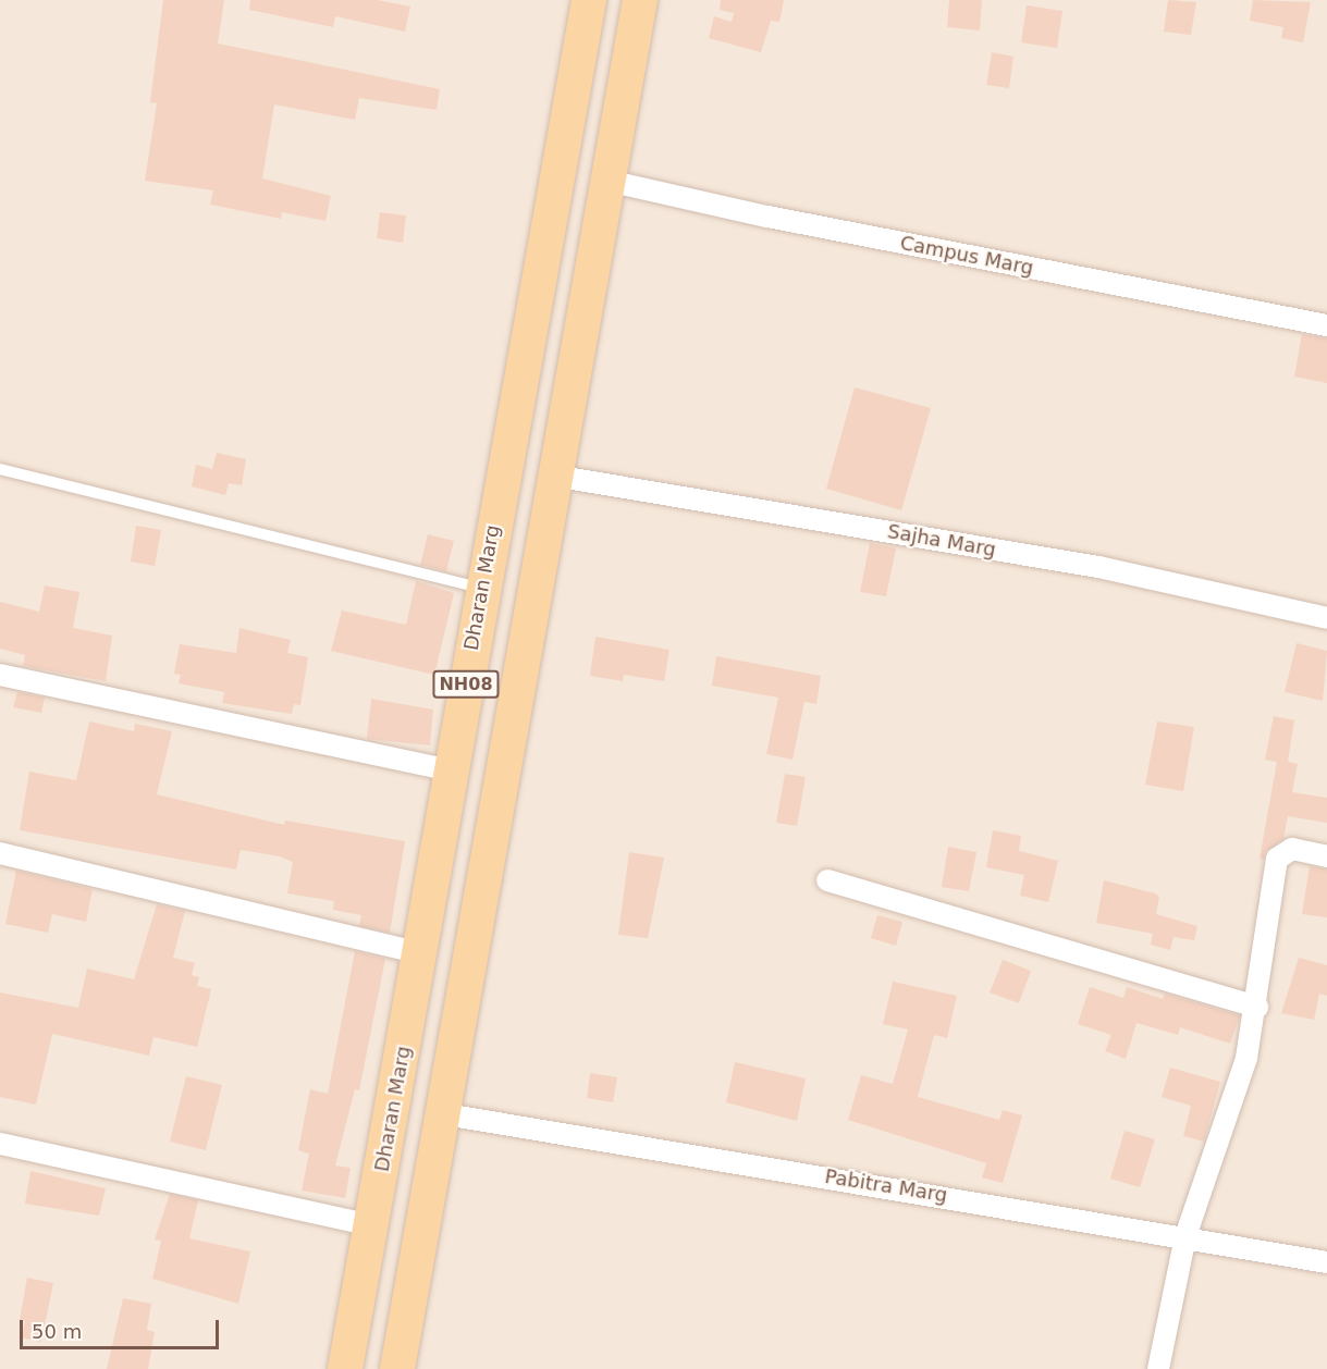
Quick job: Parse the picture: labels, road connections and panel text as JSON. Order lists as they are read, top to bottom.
{
  "streets": {
    "main road": ["Dharan Marg", "NH08"],
    "street": ["Campus Marg", "Sajha Marg", "Pabitra Marg"]
  },
  "crossings": [
    ["Campus Marg", "NH08"],
    ["Sajha Marg", "NH08"],
    ["NH08", "Pabitra Marg"]
  ],
  "scale_bar": "50 m"
}
